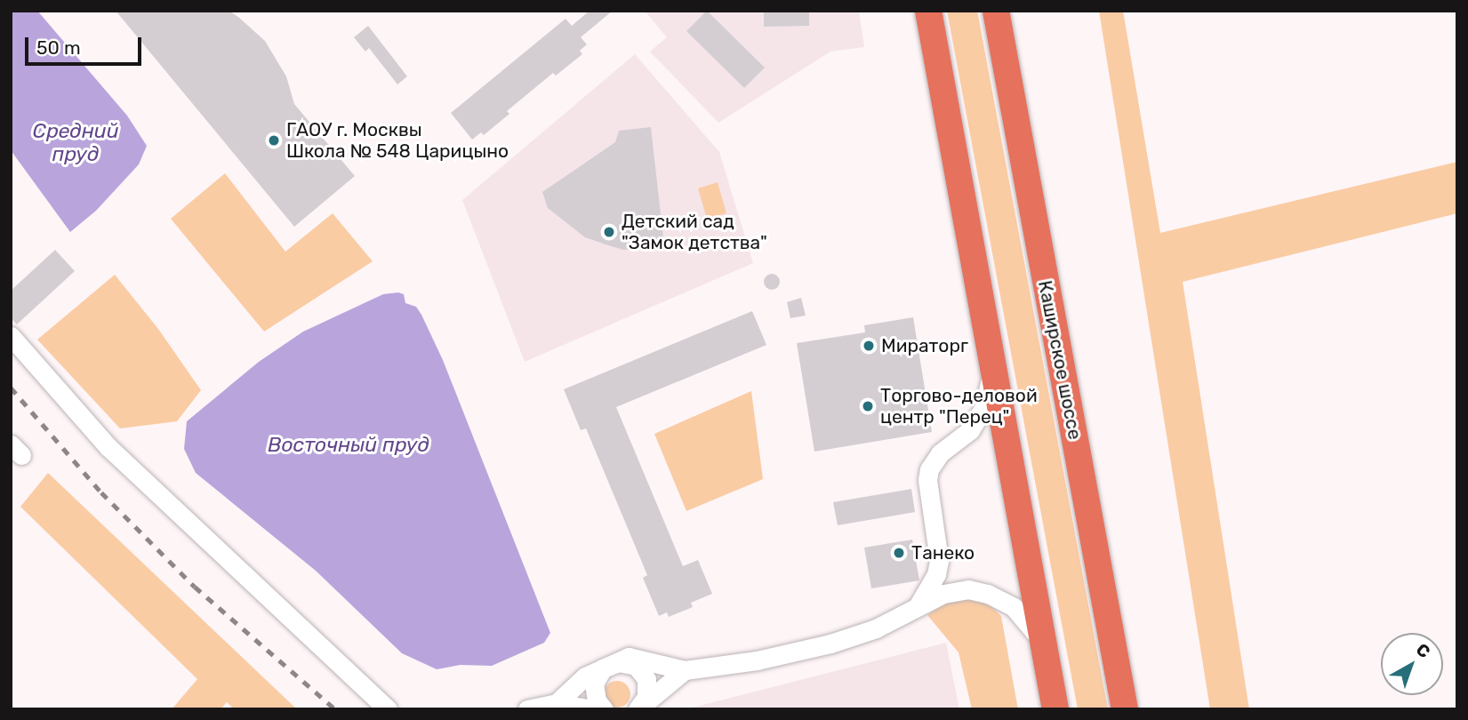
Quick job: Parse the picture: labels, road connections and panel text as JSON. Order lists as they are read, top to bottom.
{
  "streets": {
    "highway": ["Каширское шоссе"]
  },
  "water": ["Средний пруд", "Восточный пруд"],
  "places": [
    "ГАОУ г. Москвы Школа № 548 Царицыно",
    "Детский сад \"Замок детства\"",
    "Мираторг",
    "Торгово-деловой центр \"Перец\"",
    "Танеко"
  ],
  "scale_bar": "50 m",
  "north": "top right"
}
